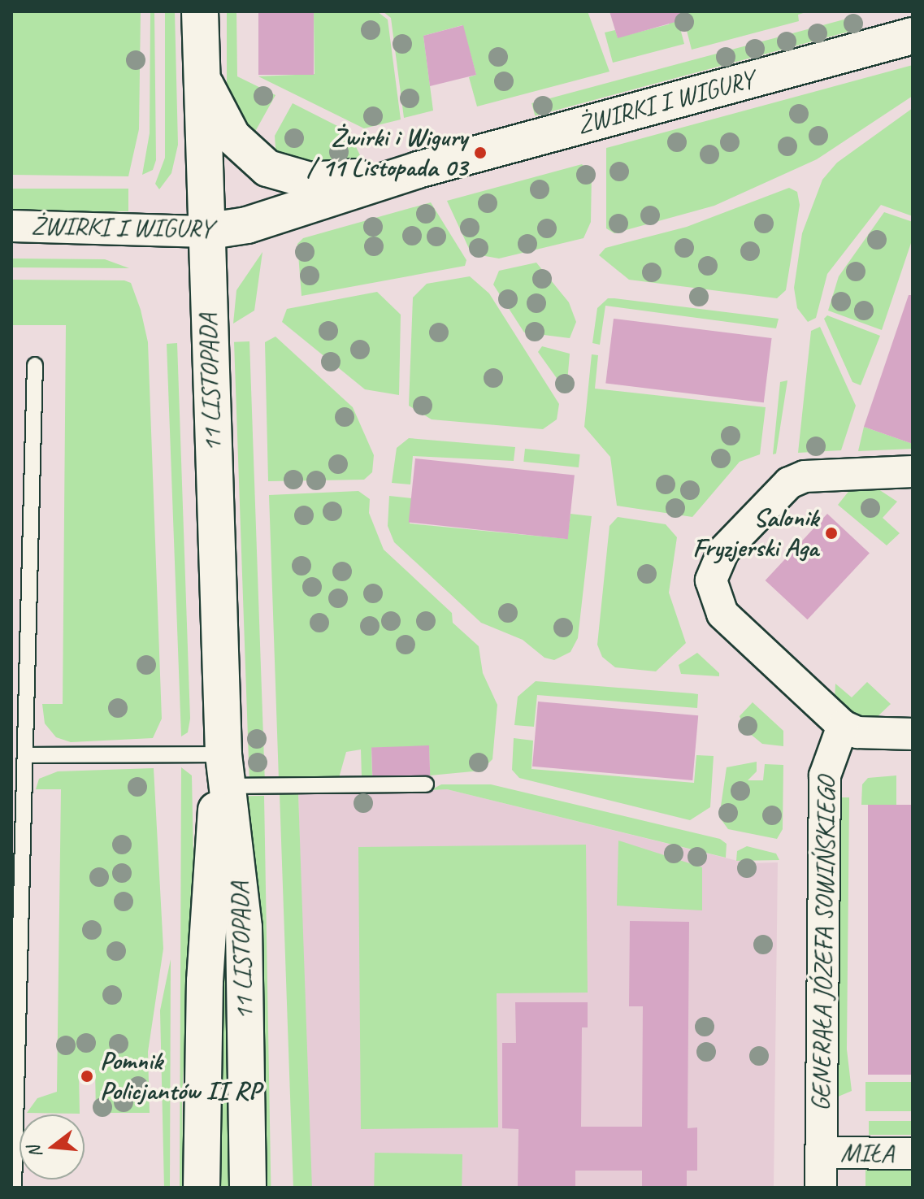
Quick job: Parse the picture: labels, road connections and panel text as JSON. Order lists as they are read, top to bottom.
{
  "streets": {
    "main road": ["ŻWIRKI I WIGURY", "11 LISTOPADA"],
    "street": ["GENERAŁA JÓZEFA SOWIŃSKIEGO", "MIŁA"]
  },
  "crossings": [
    ["ŻWIRKI I WIGURY", "11 LISTOPADA"],
    ["GENERAŁA JÓZEFA SOWIŃSKIEGO", "MIŁA"]
  ],
  "places": ["Żwirki i Wigury / 11 Listopada 03", "Salonik Fryzjerski Aga", "Pomnik Policjantów II RP"],
  "north": "left"
}
